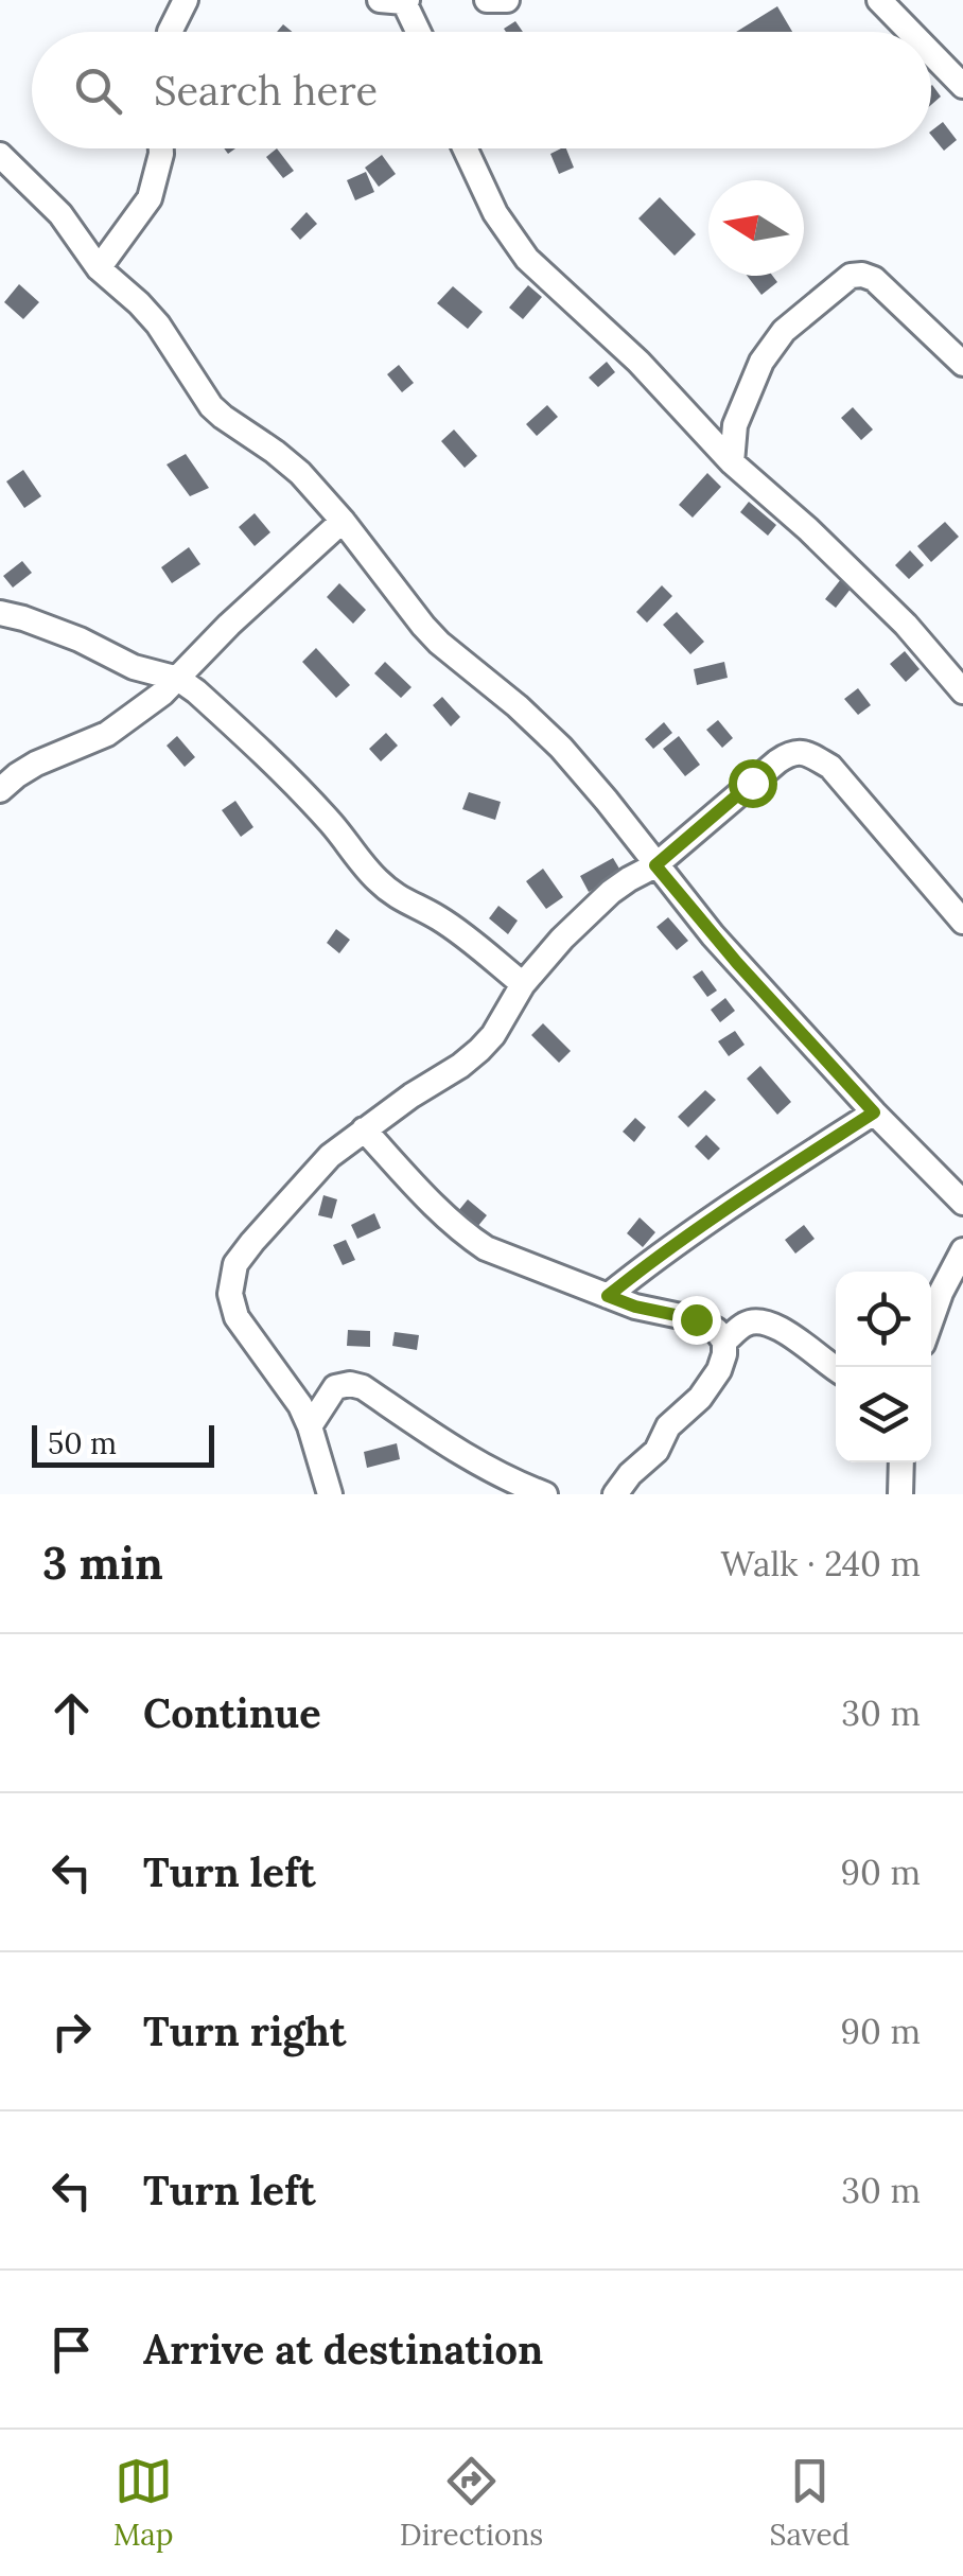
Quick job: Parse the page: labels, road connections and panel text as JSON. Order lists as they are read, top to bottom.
{
  "scale_bar": "50 m",
  "north": "left",
  "page": {
    "search": "Search here",
    "scale": "50 m",
    "heading": ["3 min", "Walk · 240 m"],
    "list": [
      ["Continue", "30 m"],
      ["Turn left", "90 m"],
      ["Turn right", "90 m"],
      ["Turn left", "30 m"],
      "Arrive at destination"
    ],
    "nav": ["Map", "Directions", "Saved"]
  }
}
